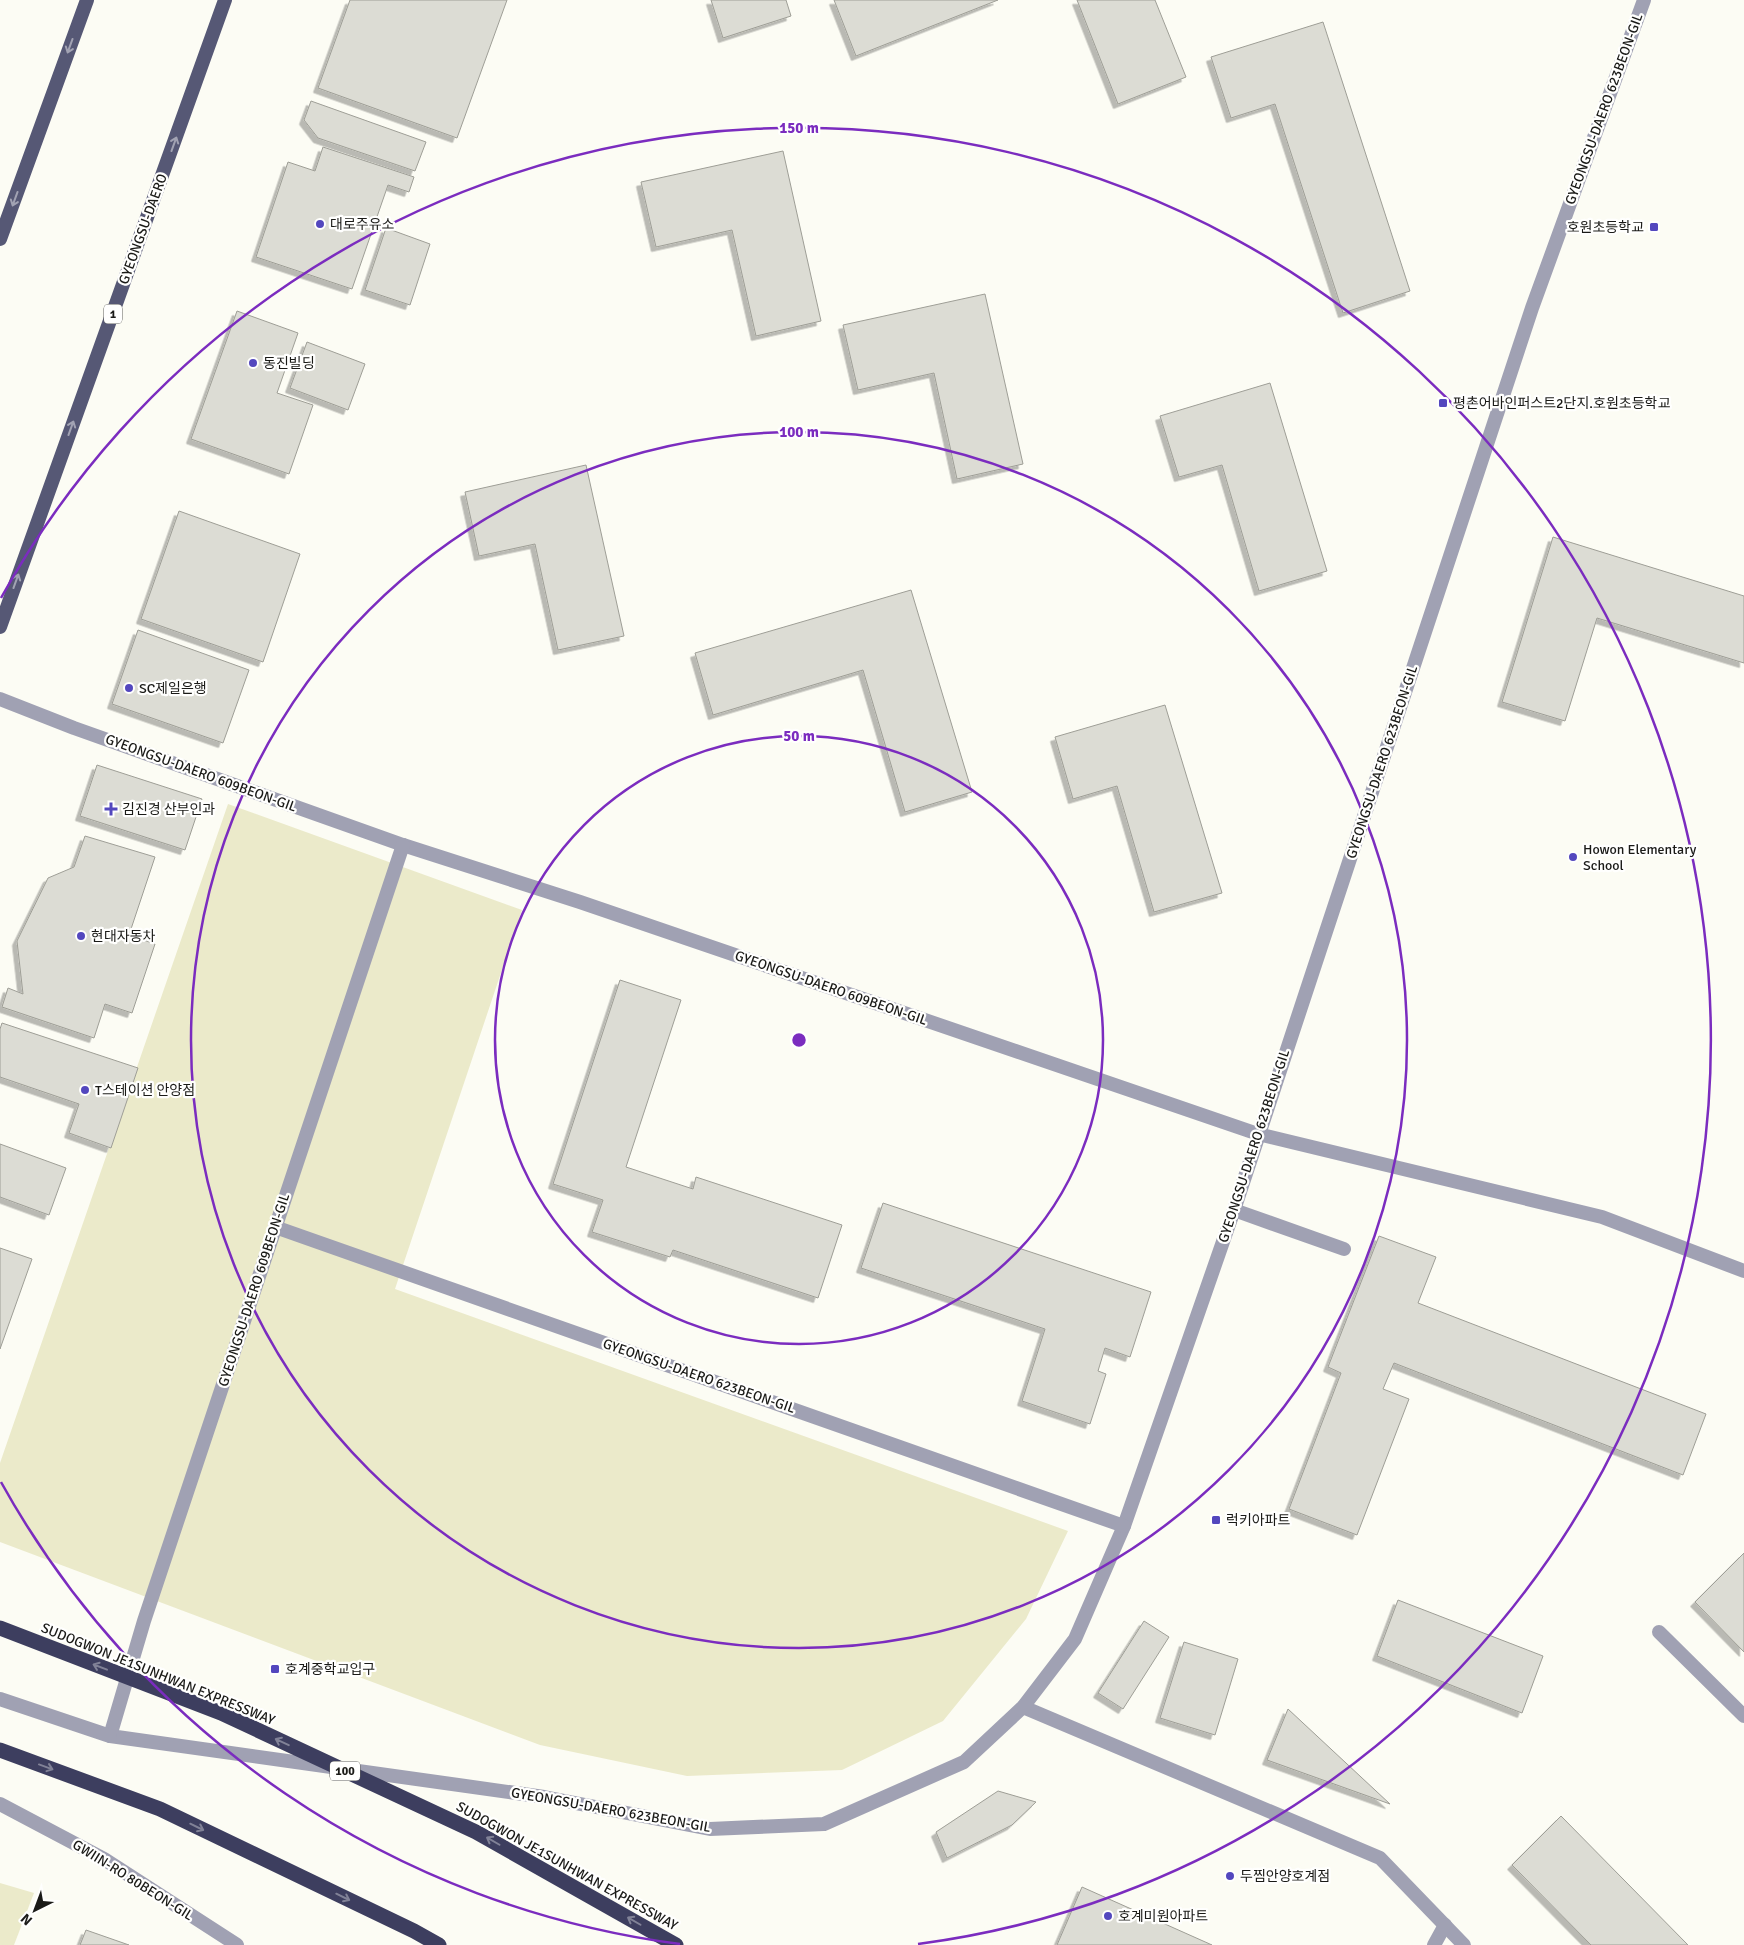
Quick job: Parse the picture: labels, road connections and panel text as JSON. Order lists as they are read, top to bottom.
{
  "streets": {
    "highway": ["SUDOGWON JE1SUNHWAN EXPRESSWAY", "100"],
    "main road": ["GYEONGSU-DAERO", "1"],
    "street": ["GYEONGSU-DAERO 623BEON-GIL", "GYEONGSU-DAERO 609BEON-GIL", "GWIIN-RO 80BEON-GIL"]
  },
  "crossings": [
    ["GYEONGSU-DAERO 623BEON-GIL", "GYEONGSU-DAERO 609BEON-GIL"]
  ],
  "one_way": ["GYEONGSU-DAERO"],
  "places": {
    "other": [
      "대로주유소",
      "동진빌딩",
      "SC제일은행",
      "Howon Elementary School",
      "현대자동차",
      "T스테이션 안양점",
      "두찜안양호계점",
      "호계미원아파트"
    ],
    "transit": [
      "호원초등학교",
      "평촌어바인퍼스트2단지.호원초등학교",
      "럭키아파트",
      "호계중학교입구"
    ],
    "health": ["김진경 산부인과"]
  },
  "north": "bottom left",
  "rings": ["150 m", "100 m", "50 m"]
}
